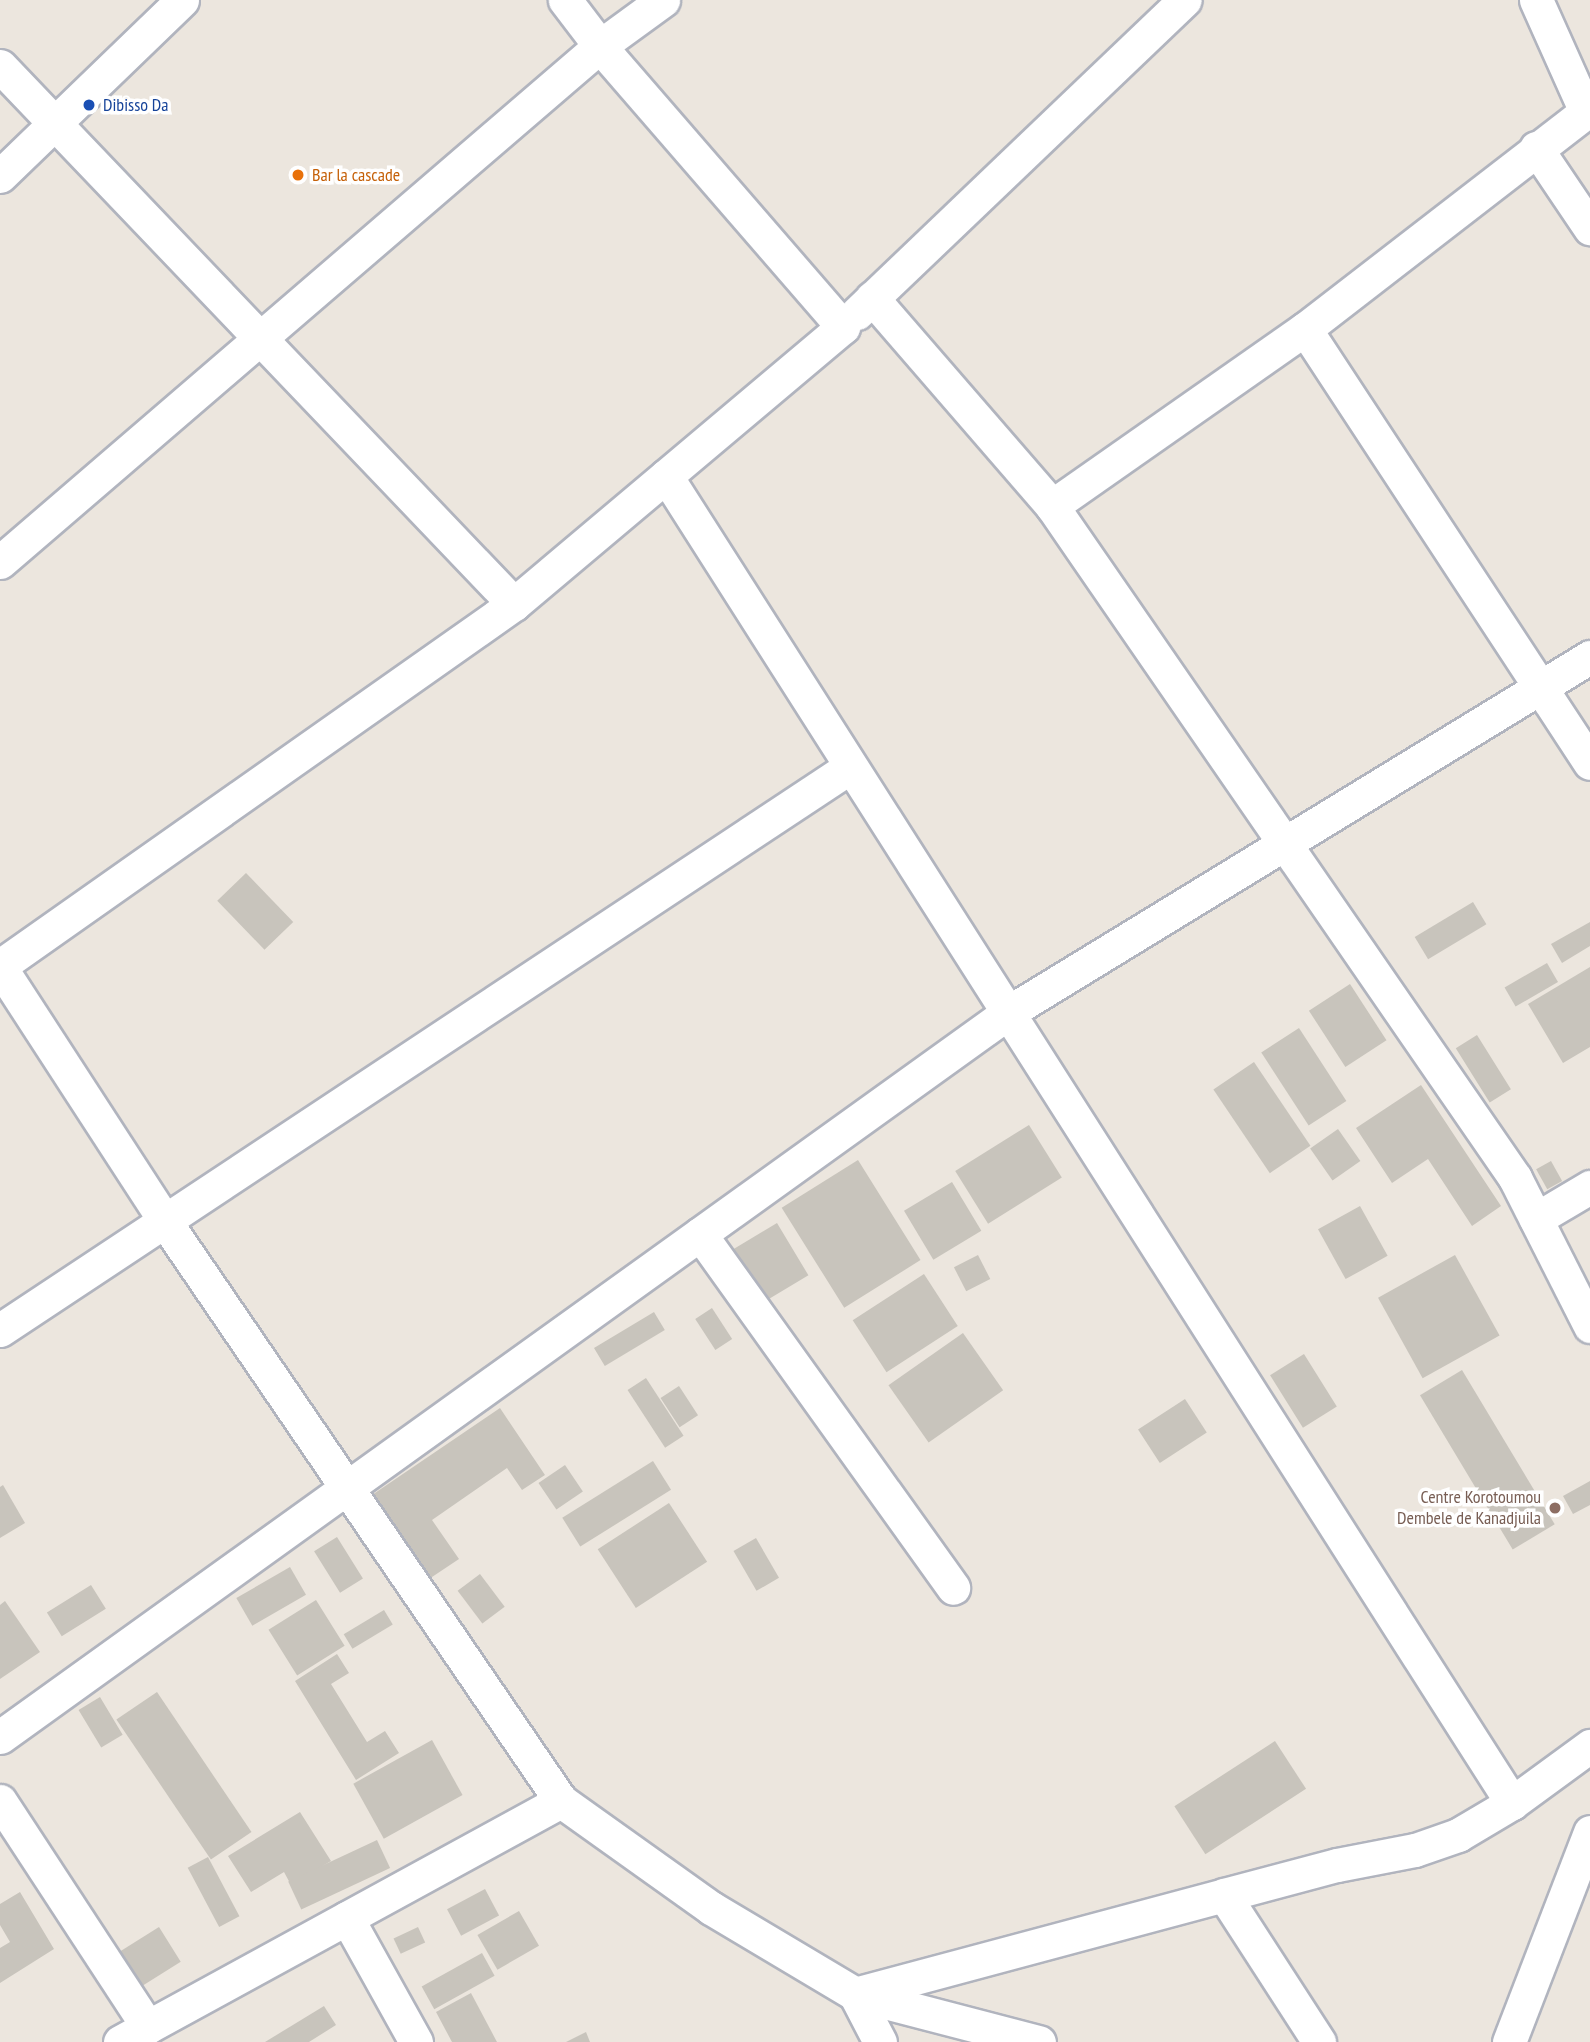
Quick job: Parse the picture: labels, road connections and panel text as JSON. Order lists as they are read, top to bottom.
{
  "places": ["Dibisso Da", "Bar la cascade", "Centre Korotoumou Dembele de Kanadjuila"]
}
